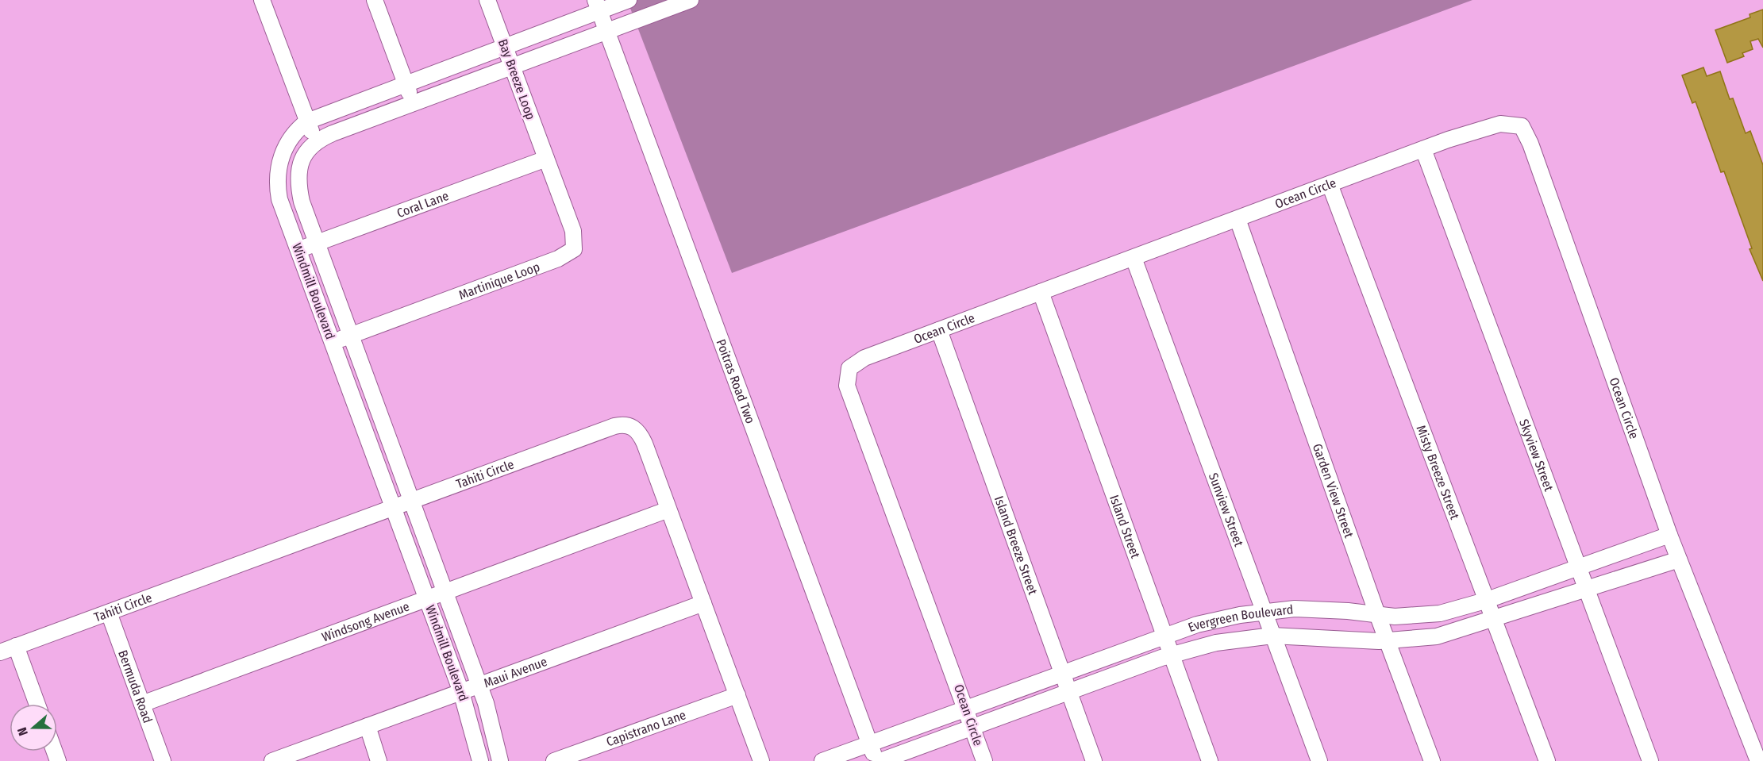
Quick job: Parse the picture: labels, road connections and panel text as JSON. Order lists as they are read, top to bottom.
{
  "streets": {
    "street": [
      "Bay Breeze Loop",
      "Ocean Circle",
      "Coral Lane",
      "Martinique Loop",
      "Windmill Boulevard",
      "Poitras Road Two",
      "Skyview Street",
      "Misty Breeze Street",
      "Tahiti Circle",
      "Garden View Street",
      "Sunview Street",
      "Island Street",
      "Island Breeze Street",
      "Evergreen Boulevard",
      "Windsong Avenue",
      "Maui Avenue",
      "Bermuda Road",
      "Capistrano Lane"
    ]
  },
  "crossings": [
    ["Bay Breeze Loop", "Coral Lane"],
    ["Bay Breeze Loop", "Martinique Loop"],
    ["Bay Breeze Loop", "Windmill Boulevard"],
    ["Ocean Circle", "Skyview Street"],
    ["Ocean Circle", "Misty Breeze Street"],
    ["Ocean Circle", "Garden View Street"],
    ["Ocean Circle", "Sunview Street"],
    ["Ocean Circle", "Island Street"],
    ["Ocean Circle", "Island Breeze Street"],
    ["Ocean Circle", "Evergreen Boulevard"],
    ["Coral Lane", "Martinique Loop"],
    ["Coral Lane", "Windmill Boulevard"],
    ["Martinique Loop", "Windmill Boulevard"],
    ["Windmill Boulevard", "Poitras Road Two"],
    ["Windmill Boulevard", "Tahiti Circle"],
    ["Windmill Boulevard", "Windsong Avenue"],
    ["Windmill Boulevard", "Maui Avenue"],
    ["Poitras Road Two", "Evergreen Boulevard"],
    ["Skyview Street", "Evergreen Boulevard"],
    ["Misty Breeze Street", "Evergreen Boulevard"],
    ["Tahiti Circle", "Windsong Avenue"],
    ["Tahiti Circle", "Maui Avenue"],
    ["Tahiti Circle", "Bermuda Road"],
    ["Tahiti Circle", "Capistrano Lane"],
    ["Garden View Street", "Evergreen Boulevard"],
    ["Sunview Street", "Evergreen Boulevard"],
    ["Island Street", "Evergreen Boulevard"],
    ["Island Breeze Street", "Evergreen Boulevard"],
    ["Windsong Avenue", "Bermuda Road"]
  ],
  "north": "left"
}
